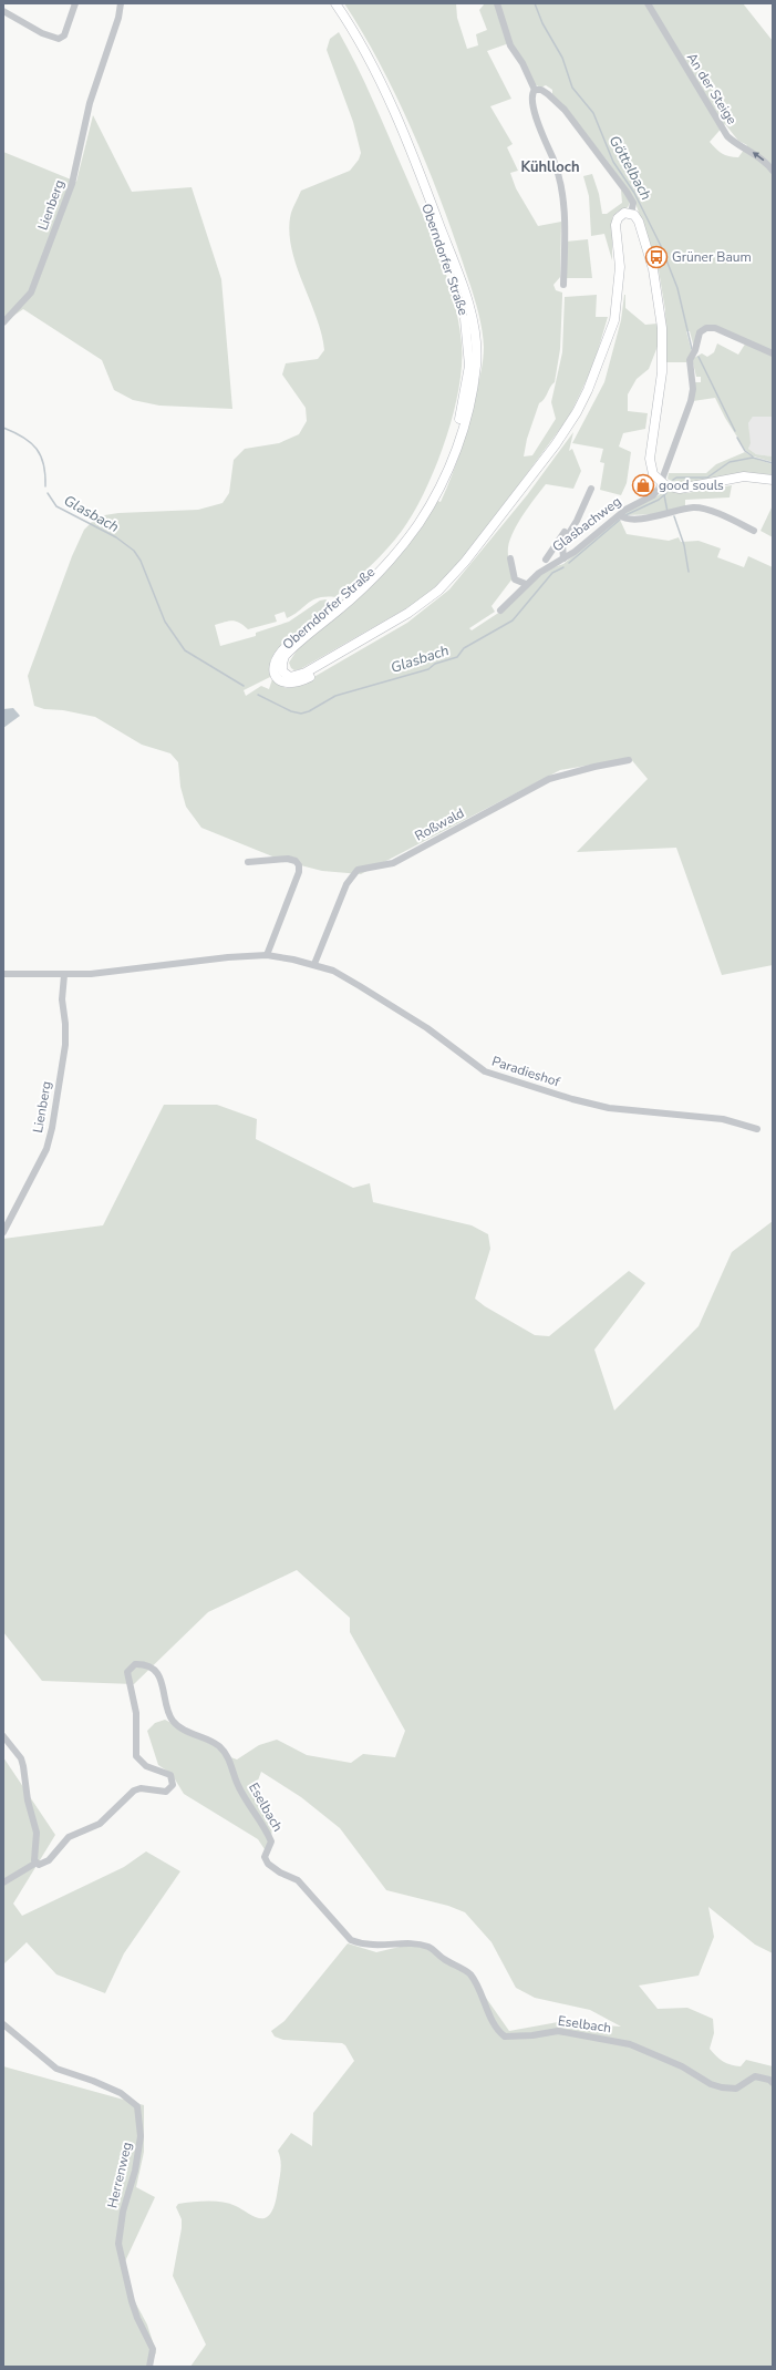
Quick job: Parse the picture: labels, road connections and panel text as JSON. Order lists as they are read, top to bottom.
{
  "streets": {
    "main road": ["Oberndorfer Straße"],
    "street": [
      "An der Steige",
      "Lienberg",
      "Glasbachweg",
      "Roßwald",
      "Paradieshof",
      "Eselbach",
      "Herrenweg"
    ]
  },
  "crossings": [
    ["Roßwald", "Paradieshof"]
  ],
  "one_way": ["An der Steige"],
  "districts": ["Kühlloch"],
  "water": ["Göttelbach", "Glasbach"],
  "places": {
    "bus stop": ["Grüner Baum"],
    "shop": ["good souls"]
  }
}
